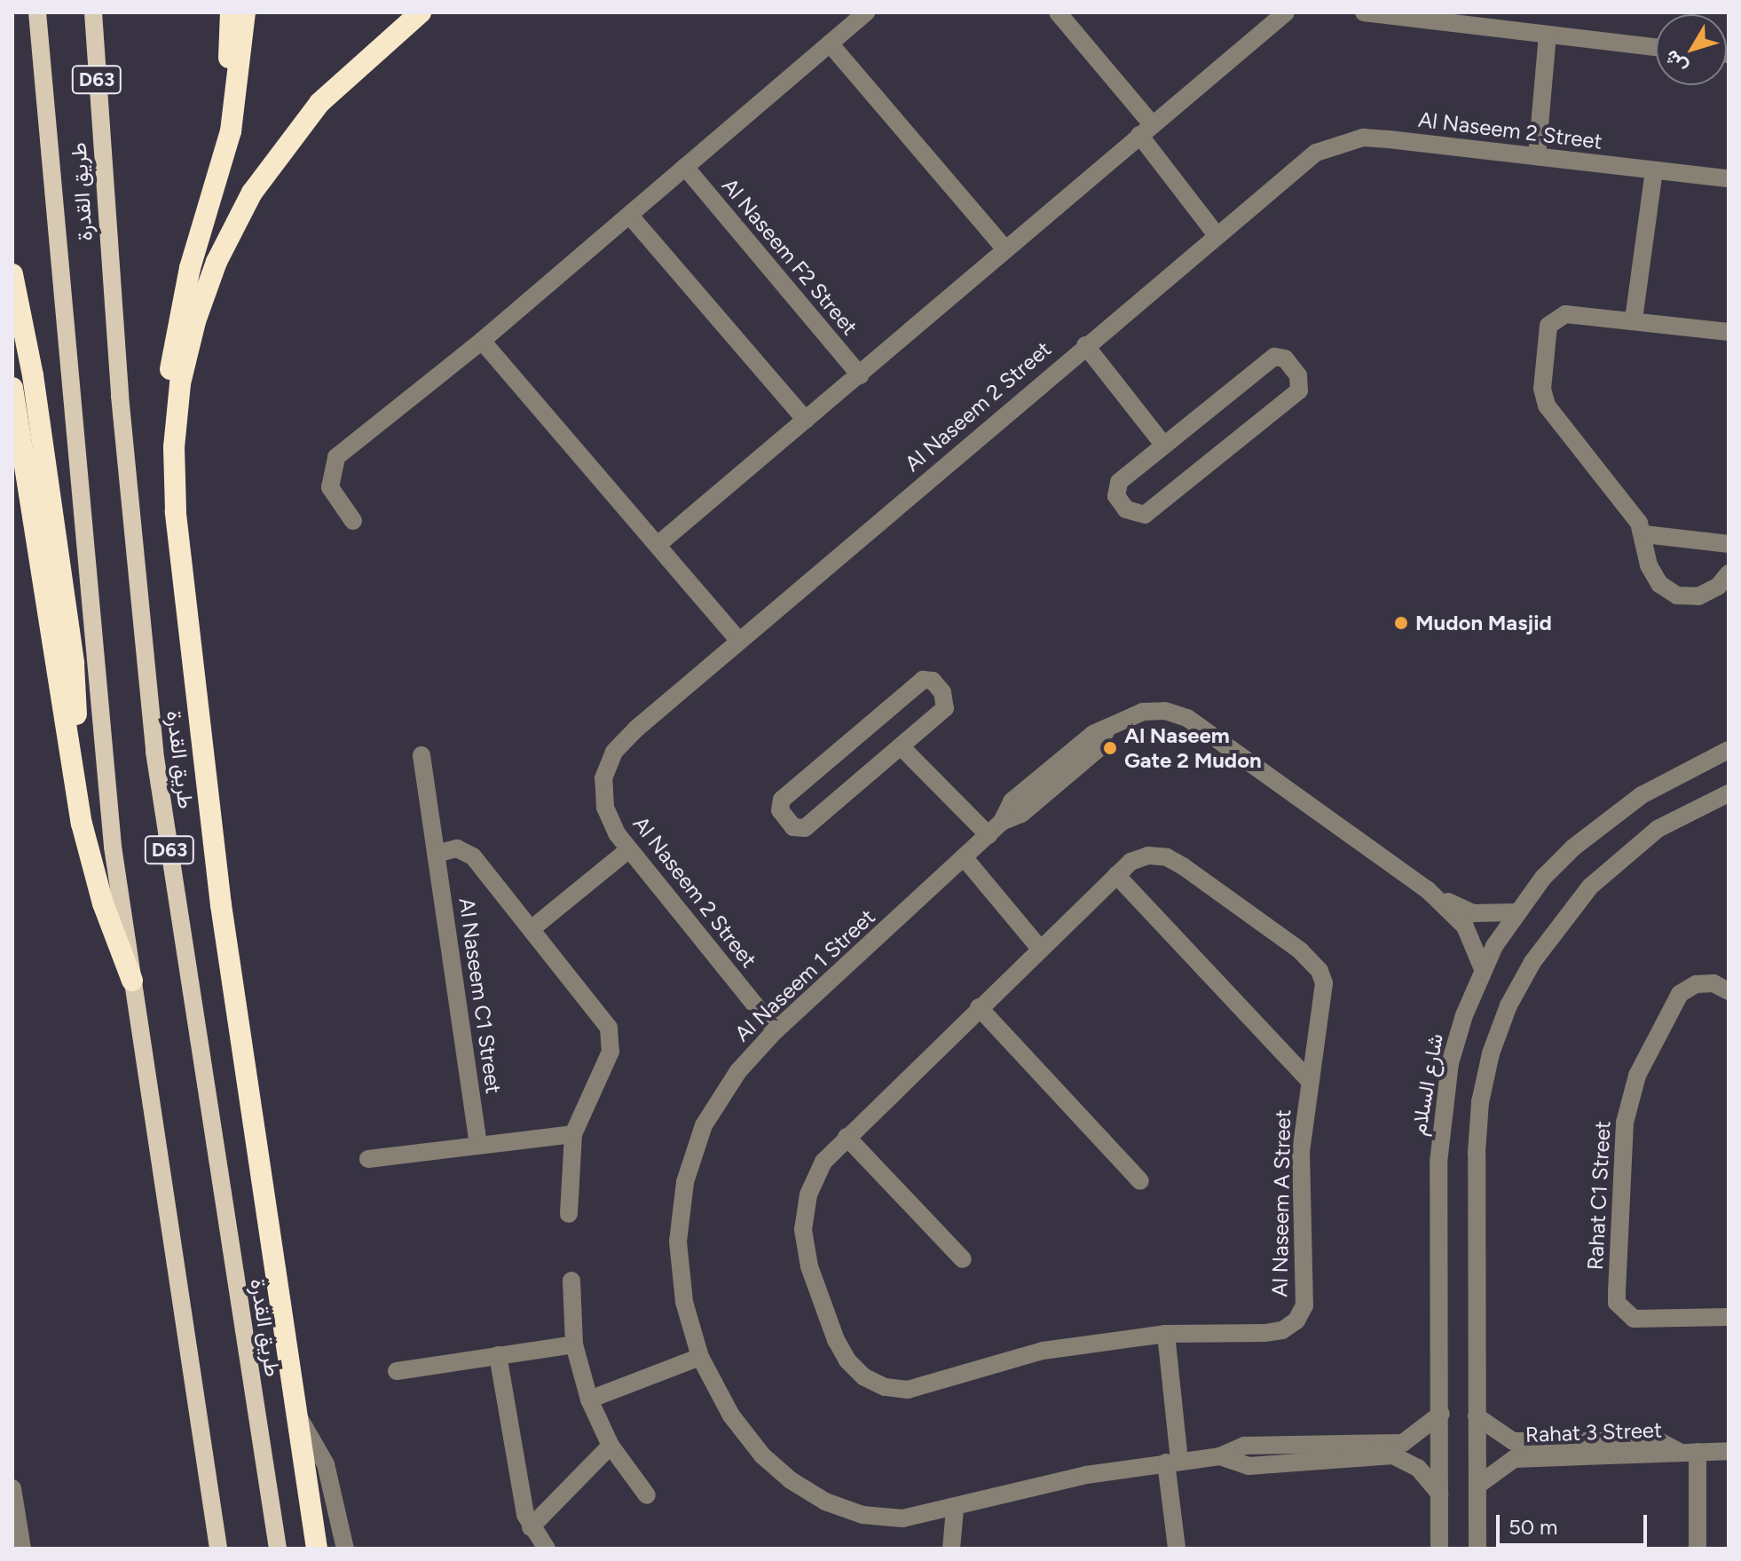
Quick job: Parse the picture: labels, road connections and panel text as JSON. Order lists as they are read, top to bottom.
{
  "streets": {
    "main road": ["D63", "طريق القدرة"],
    "street": [
      "Al Naseem 2 Street",
      "Al Naseem F2 Street",
      "Al Naseem 1 Street",
      "Al Naseem C1 Street",
      "شارع السلام",
      "Rahat C1 Street",
      "Al Naseem A Street",
      "Rahat 3 Street"
    ]
  },
  "crossings": [
    ["Al Naseem 2 Street", "Al Naseem 1 Street"],
    ["Al Naseem 1 Street", "شارع السلام"]
  ],
  "places": ["Mudon Masjid", "Al Naseem Gate 2 Mudon"],
  "scale_bar": "50 m",
  "north": "bottom left"
}
